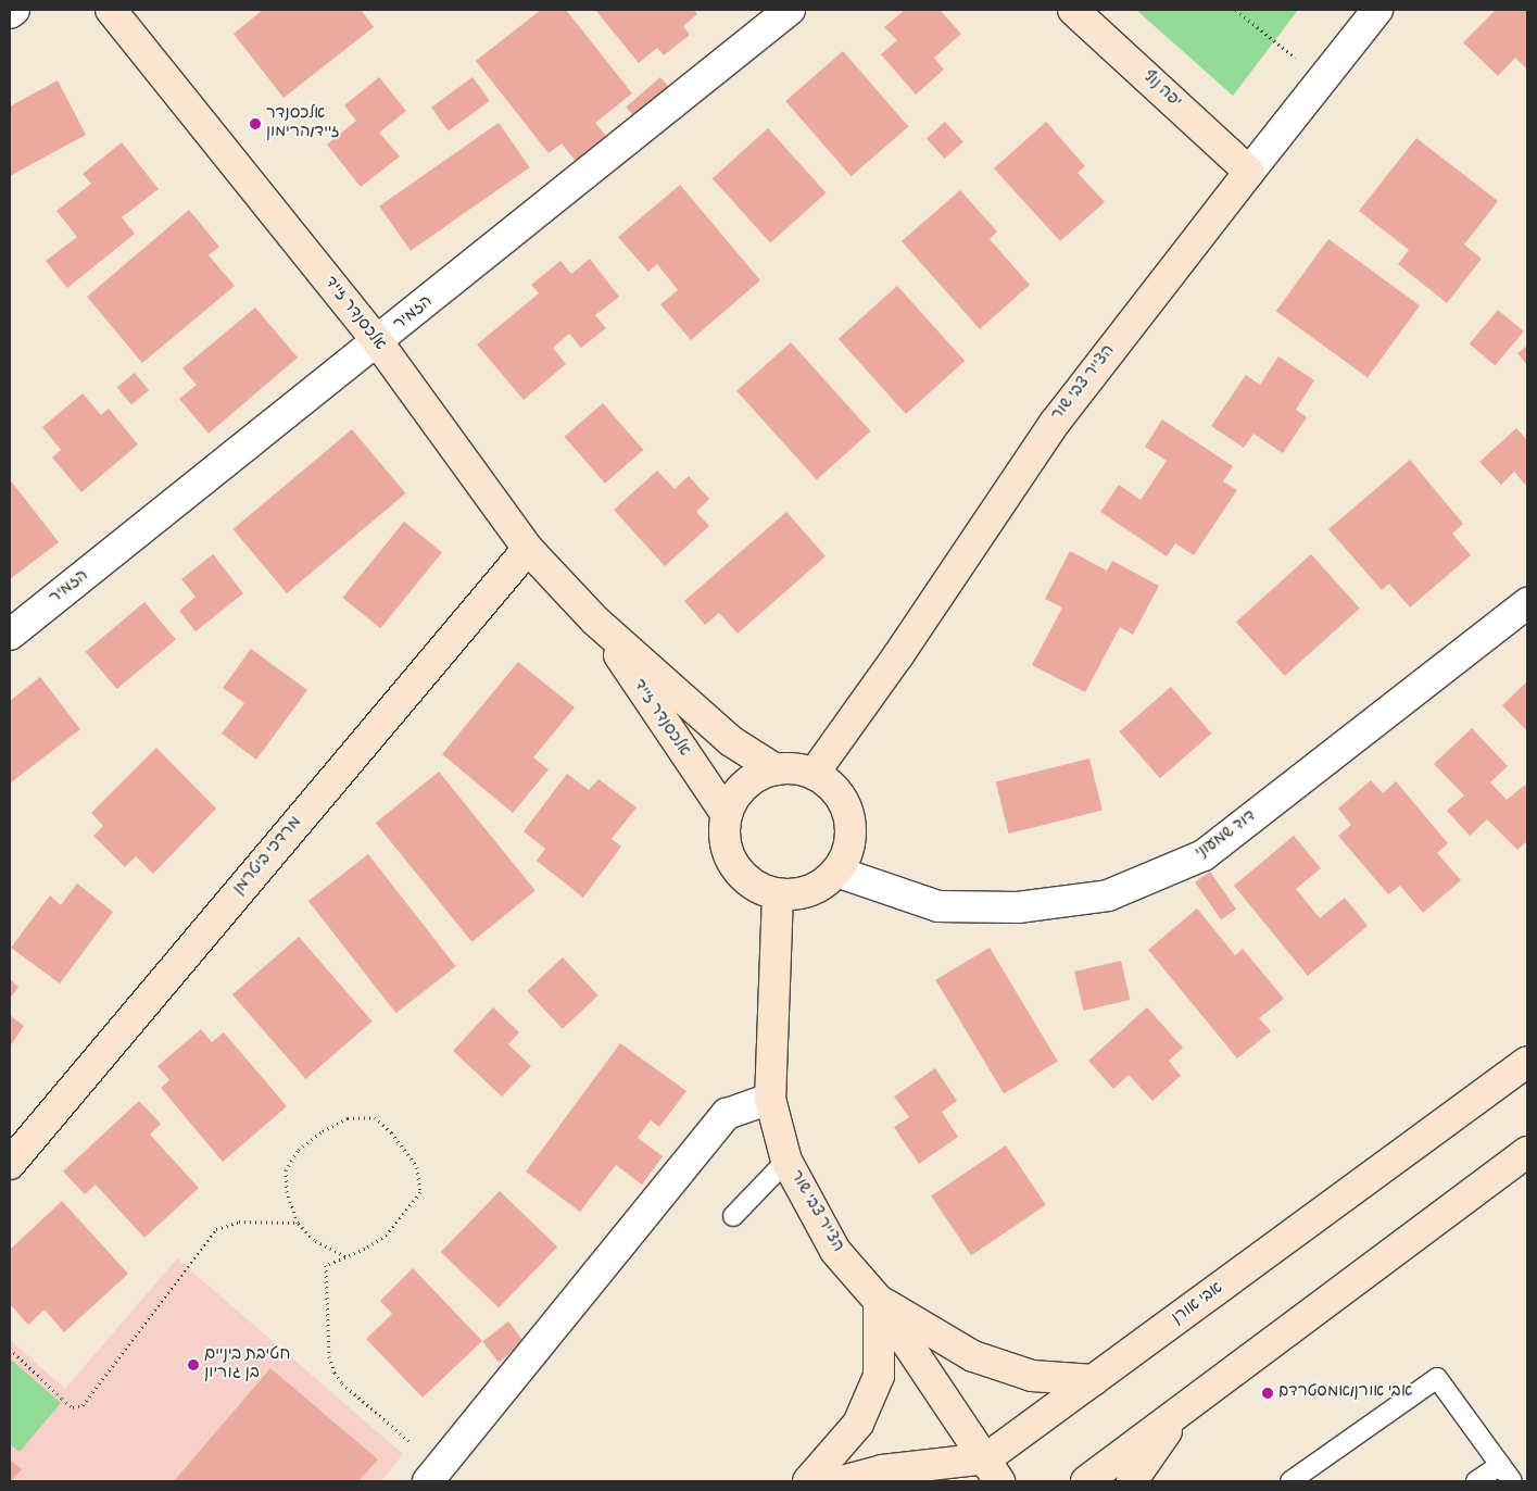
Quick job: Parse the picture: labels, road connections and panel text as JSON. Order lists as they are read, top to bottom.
{
  "streets": {
    "street": [
      "יפה נוף",
      "אלכסנדר זייד",
      "הזמיר",
      "הצייר צבי שור",
      "דוד שמעוני",
      "מרדכי ביטרמן",
      "אבי אורן"
    ]
  },
  "crossings": [
    ["יפה נוף", "הצייר צבי שור"],
    ["אלכסנדר זייד", "הזמיר"],
    ["אלכסנדר זייד", "הצייר צבי שור"],
    ["אלכסנדר זייד", "דוד שמעוני"],
    ["אלכסנדר זייד", "מרדכי ביטרמן"],
    ["הצייר צבי שור", "דוד שמעוני"],
    ["הצייר צבי שור", "אבי אורן"]
  ],
  "places": ["אלכסנדר זייד/הרימון", "חטיבת ביניים בן גוריון", "אבי אורן/אמסטרדם"]
}
